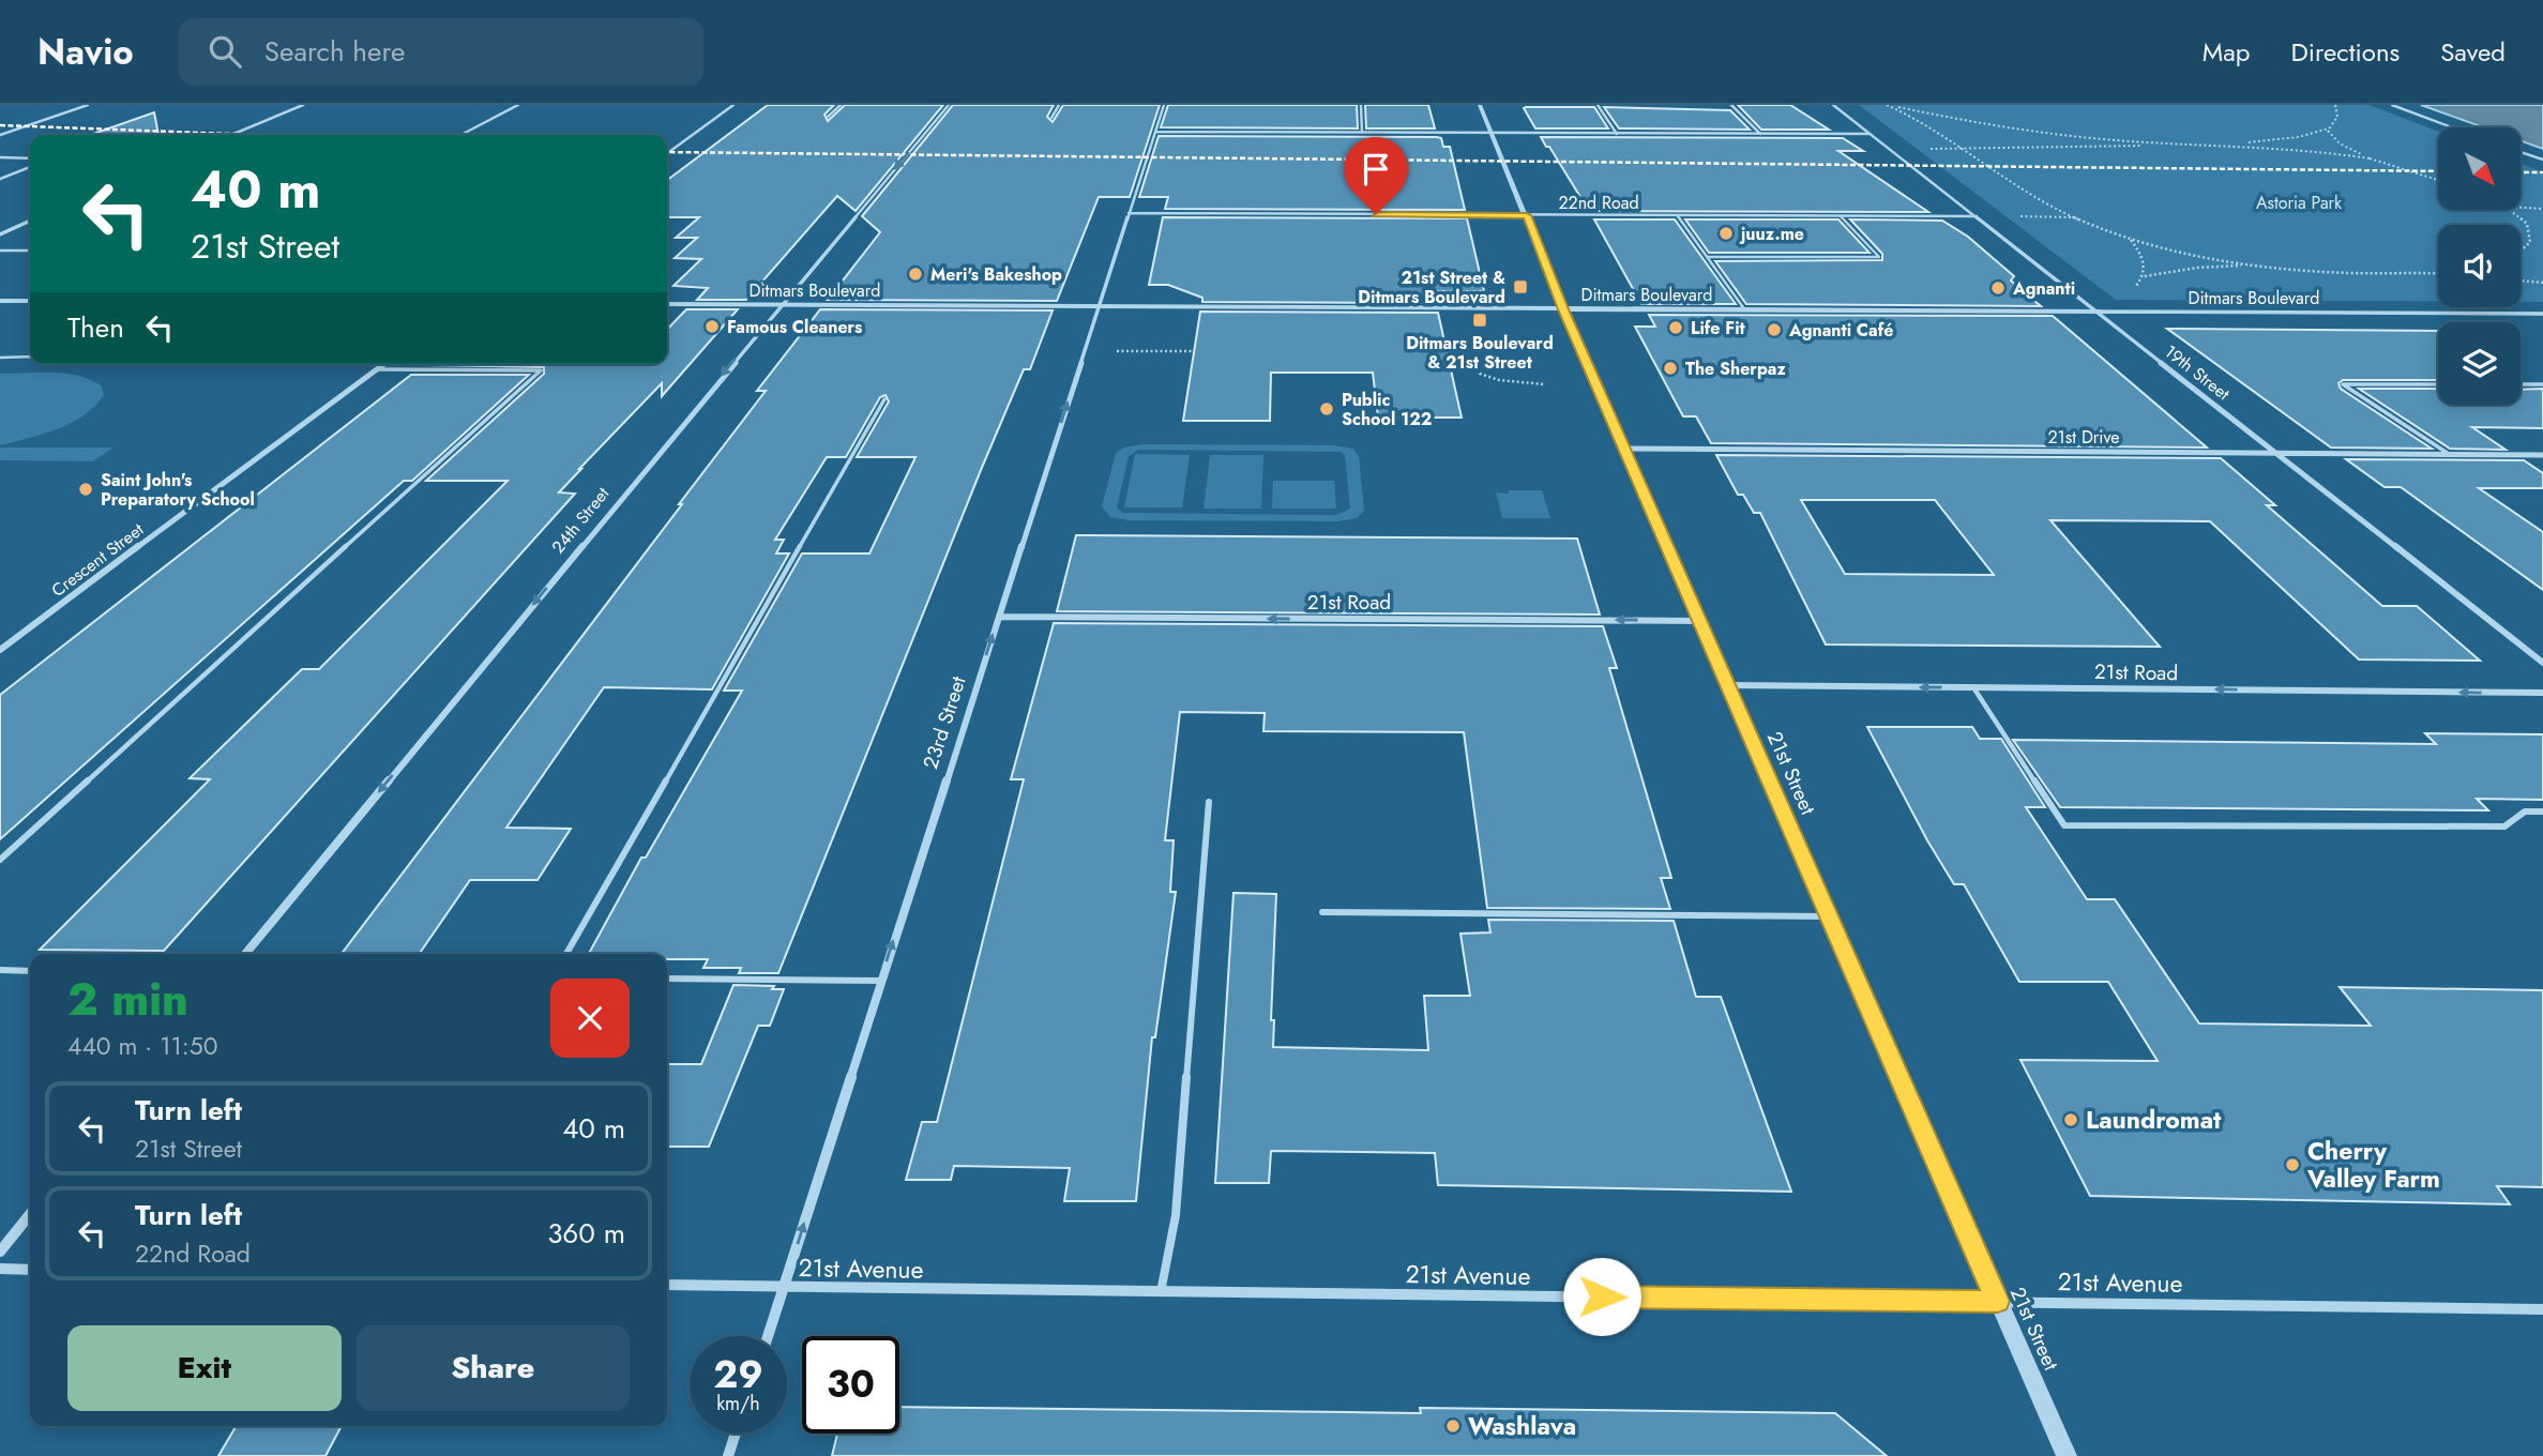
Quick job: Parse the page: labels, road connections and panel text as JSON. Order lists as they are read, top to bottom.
{
  "streets": {
    "street": [
      "22nd Road",
      "Ditmars Boulevard",
      "19th Street",
      "21st Drive",
      "24th Street",
      "Crescent Street",
      "21st Road",
      "23rd Street",
      "21st Street",
      "21st Avenue"
    ]
  },
  "crossings": [
    ["22nd Road", "19th Street"],
    ["22nd Road", "23rd Street"],
    ["22nd Road", "21st Street"],
    ["Ditmars Boulevard", "19th Street"],
    ["Ditmars Boulevard", "24th Street"],
    ["Ditmars Boulevard", "23rd Street"],
    ["Ditmars Boulevard", "21st Street"],
    ["19th Street", "21st Drive"],
    ["21st Drive", "21st Street"],
    ["21st Road", "23rd Street"],
    ["21st Road", "21st Street"],
    ["23rd Street", "21st Avenue"],
    ["21st Street", "21st Avenue"]
  ],
  "one_way": ["24th Street", "21st Road", "23rd Street"],
  "parks": ["Astoria Park"],
  "places": {
    "other": [
      "juuz.me",
      "Meri's Bakeshop",
      "Agnanti",
      "Famous Cleaners",
      "Life Fit",
      "Agnanti Café",
      "The Sherpaz",
      "Public School 122",
      "Saint John's Preparatory School",
      "Laundromat",
      "Cherry Valley Farm",
      "Washlava"
    ],
    "transit": ["21st Street & Ditmars Boulevard", "Ditmars Boulevard & 21st Street"]
  },
  "north": "bottom right",
  "page": {
    "header": "Navio",
    "search": "Search here",
    "nav": ["Map", "Directions", "Saved"],
    "turn": ["40 m", "21st Street"],
    "then": "Then",
    "heading": ["2 min", "440 m · 11:50"],
    "list": [
      {
        "name": "Turn left",
        "note": "21st Street",
        "value": "40 m"
      },
      {
        "name": "Turn left",
        "note": "22nd Road",
        "value": "360 m"
      }
    ],
    "buttons": ["Exit", "Share"],
    "speed": "29 km/h",
    "limit": "30"
  }
}
